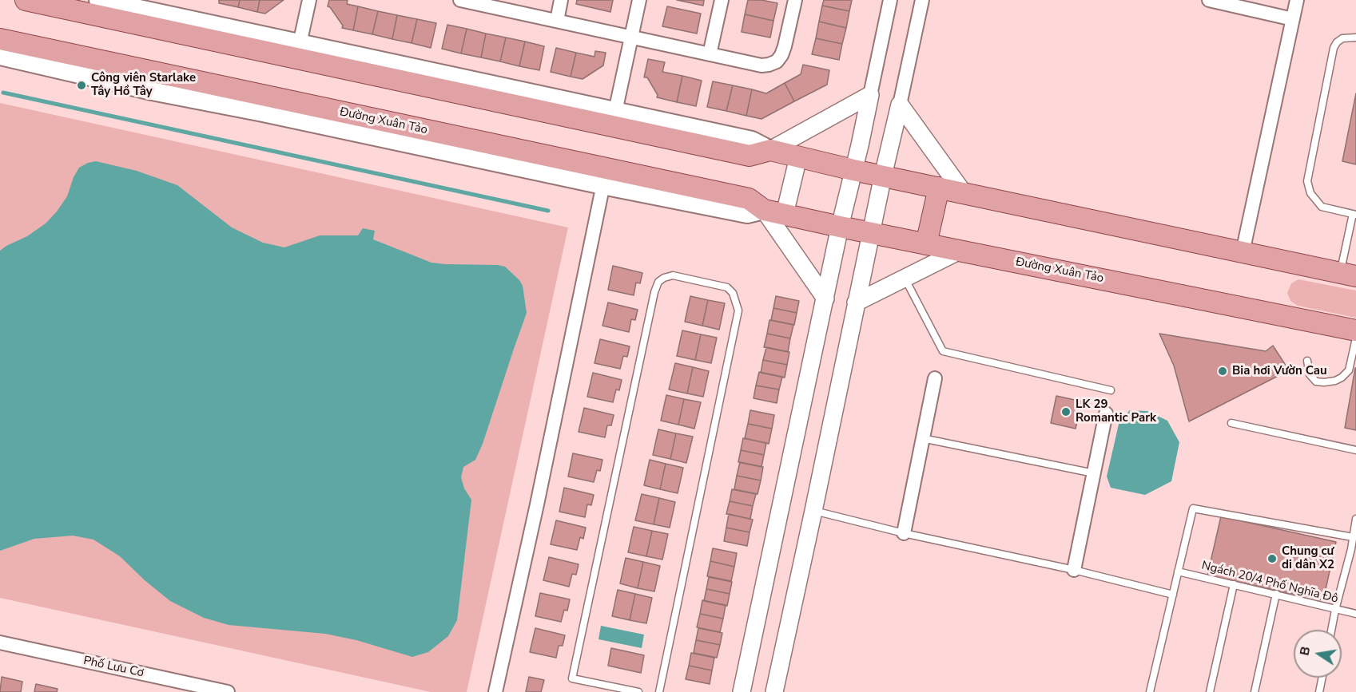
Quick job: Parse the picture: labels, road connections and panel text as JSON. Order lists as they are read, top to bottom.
{
  "streets": {
    "main road": ["Đường Xuân Tảo"],
    "street": ["Phố Lưu Cơ"],
    "lane": ["Ngách 20/4 Phố Nghĩa Đô"]
  },
  "places": [
    "Công viên Starlake Tây Hồ Tây",
    "Bia hơi Vườn Cau",
    "LK 29 Romantic Park",
    "Chung cư di dân X2"
  ],
  "north": "left"
}
